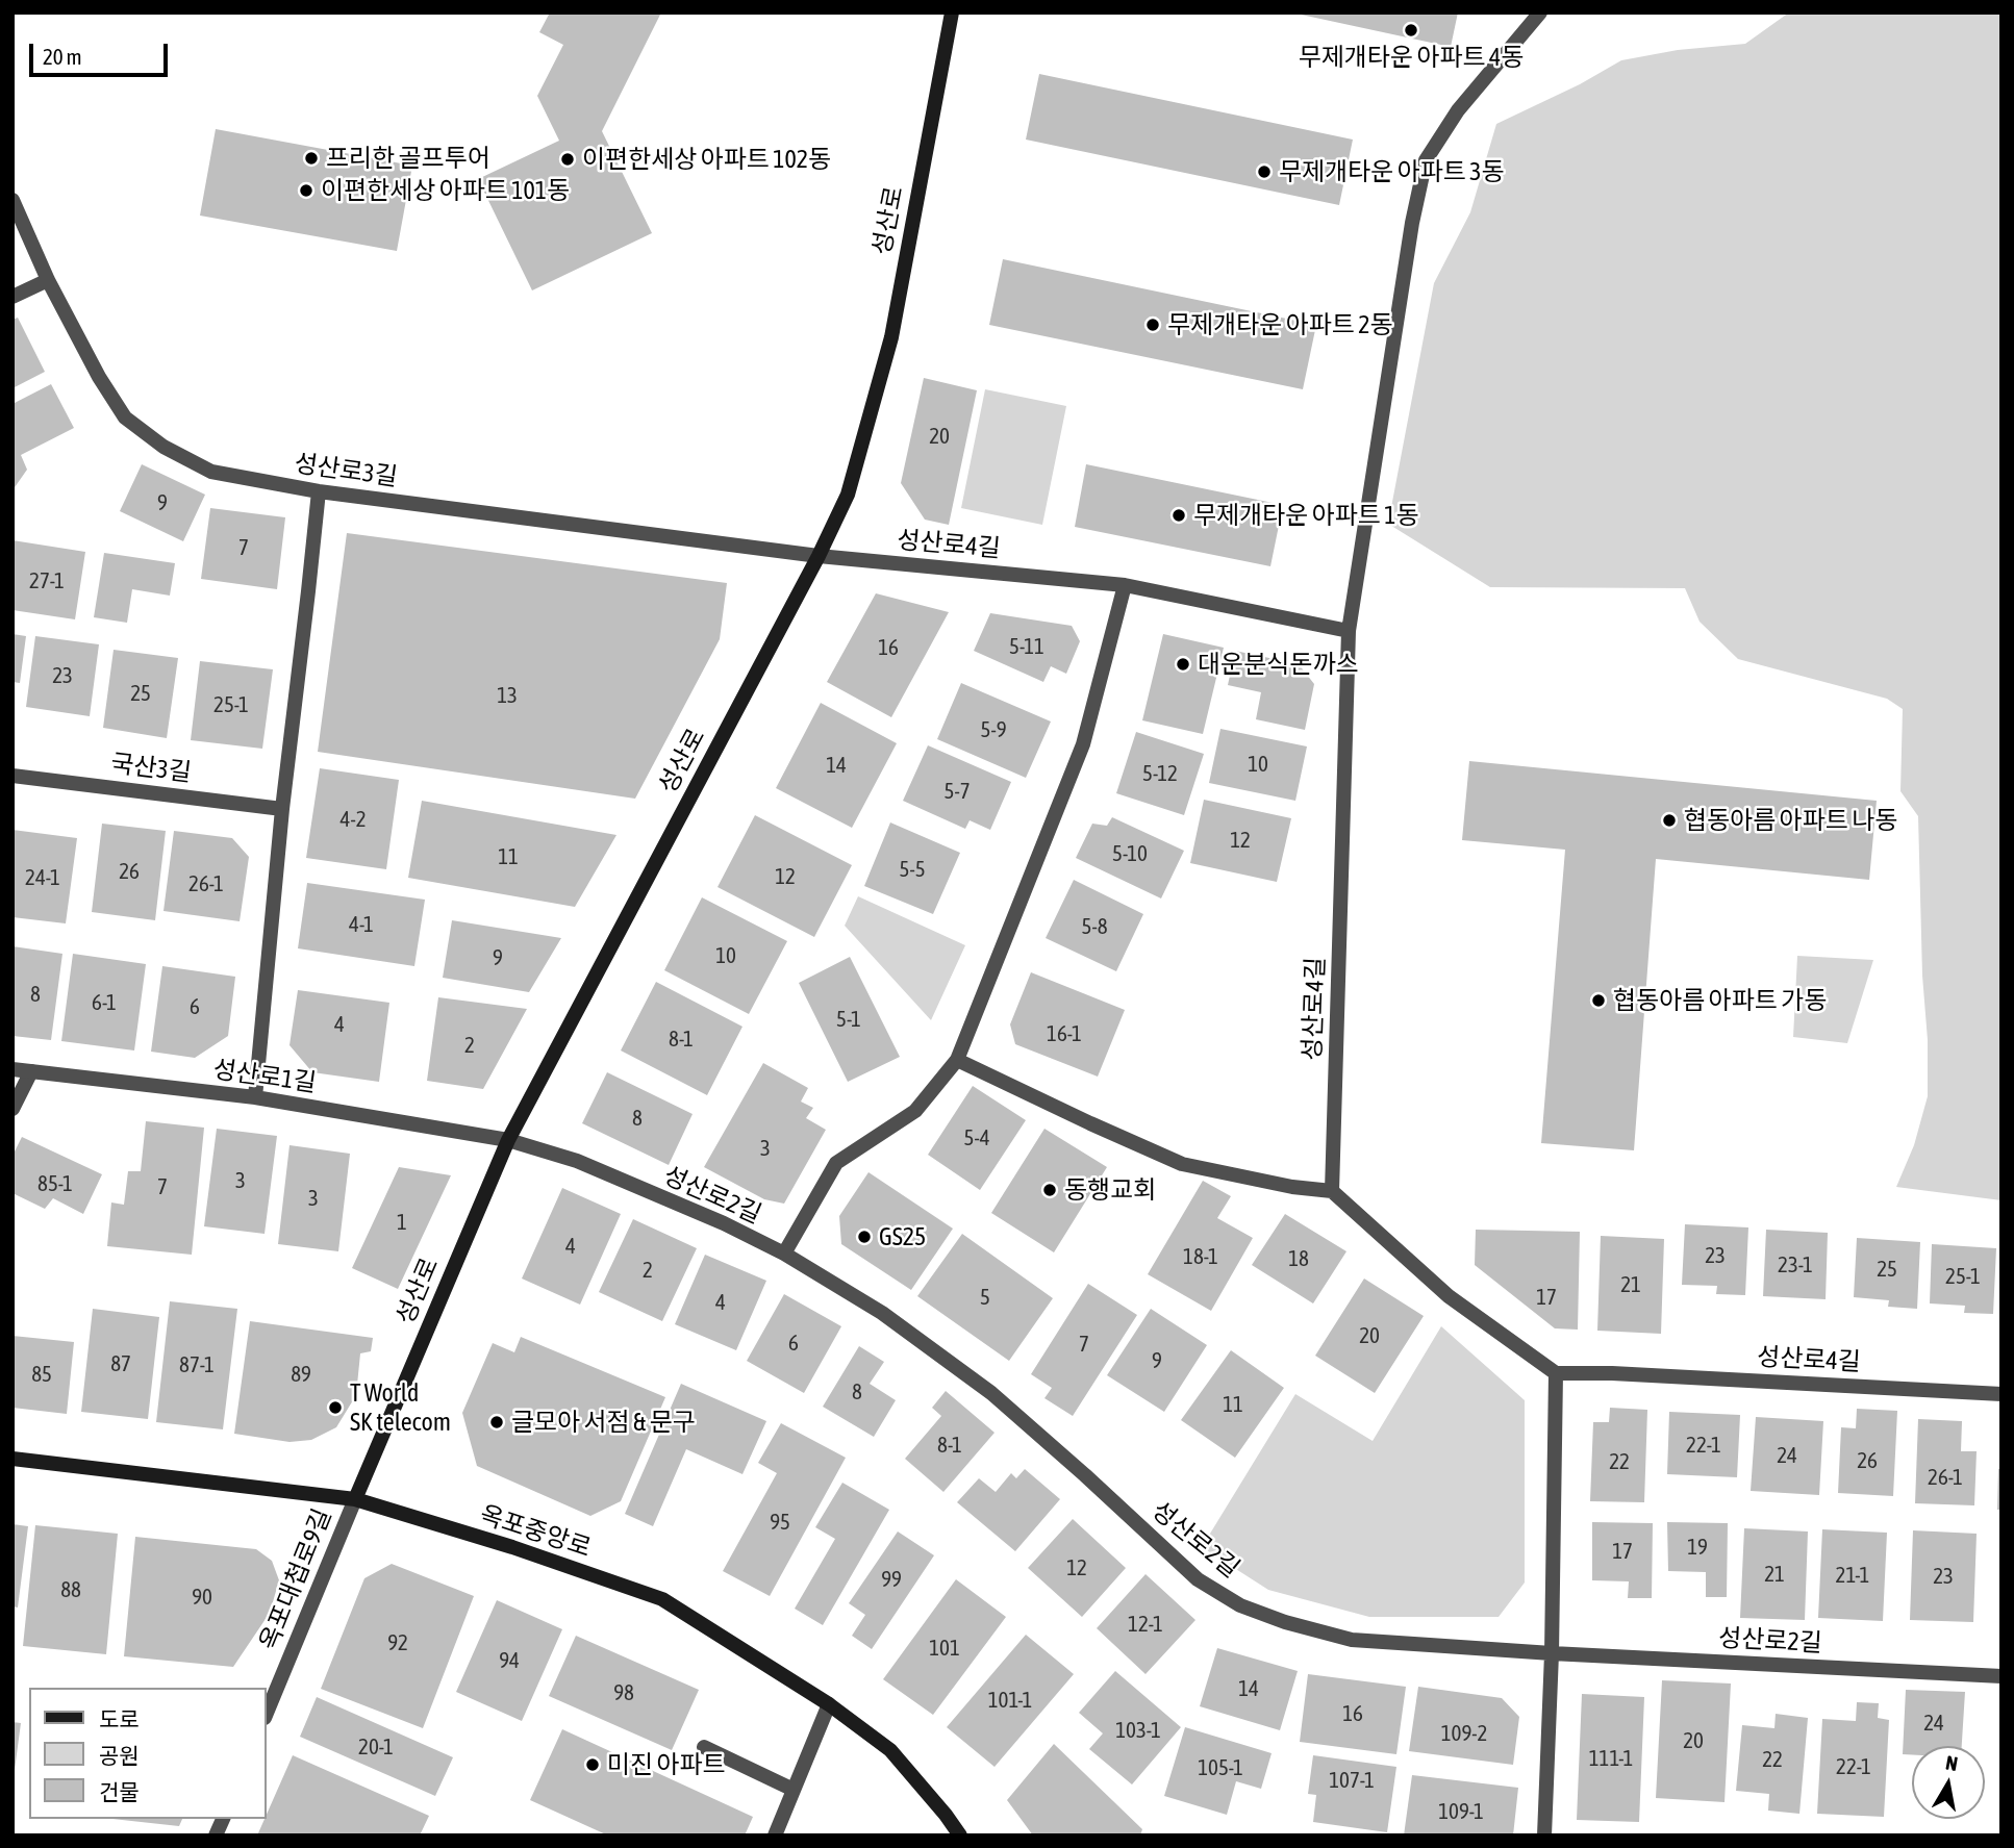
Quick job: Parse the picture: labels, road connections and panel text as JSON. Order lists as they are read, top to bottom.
{
  "streets": {
    "street": [
      "성산로",
      "성산로3길",
      "성산로4길",
      "국산3길",
      "성산로1길",
      "성산로2길",
      "옥포중앙로",
      "옥포대첩로9길"
    ]
  },
  "crossings": [
    ["성산로", "성산로3길"],
    ["성산로", "성산로4길"],
    ["성산로", "성산로1길"],
    ["성산로", "성산로2길"],
    ["성산로", "옥포중앙로"],
    ["성산로", "옥포대첩로9길"],
    ["성산로3길", "성산로4길"],
    ["성산로1길", "성산로2길"],
    ["옥포중앙로", "옥포대첩로9길"]
  ],
  "places": [
    "무제개타운 아파트 4동",
    "프리한 골프투어",
    "이편한세상 아파트 102동",
    "무제개타운 아파트 3동",
    "이편한세상 아파트 101동",
    "무제개타운 아파트 2동",
    "무제개타운 아파트 1동",
    "대운분식돈까스",
    "협동아름 아파트 나동",
    "협동아름 아파트 가동",
    "동행교회",
    "GS25",
    "T World SK telecom",
    "글모아 서점 & 문구",
    "미진 아파트"
  ],
  "house_numbers": [
    "20",
    "9",
    "7",
    "27-1",
    "5-11",
    "16",
    "23",
    "25",
    "13",
    "25-1",
    "5-9",
    "10",
    "14",
    "5-12",
    "5-7",
    "4-2",
    "12",
    "5-10",
    "11",
    "5-5",
    "26",
    "12",
    "24-1",
    "26-1",
    "4-1",
    "5-8",
    "10",
    "9",
    "8",
    "6-1",
    "6",
    "5-1",
    "4",
    "16-1",
    "8-1",
    "2",
    "8",
    "5-4",
    "3",
    "3",
    "85-1",
    "7",
    "3",
    "1",
    "4",
    "23",
    "18-1",
    "18",
    "23-1",
    "25",
    "2",
    "25-1",
    "21",
    "5",
    "17",
    "4",
    "20",
    "6",
    "7",
    "9",
    "87",
    "87-1",
    "85",
    "89",
    "8",
    "11",
    "8-1",
    "22-1",
    "24",
    "26",
    "22",
    "26-1",
    "95",
    "19",
    "17",
    "12",
    "21",
    "21-1",
    "23",
    "99",
    "88",
    "90",
    "12-1",
    "92",
    "101",
    "94",
    "14",
    "98",
    "101-1",
    "16",
    "24",
    "103-1",
    "109-2",
    "20",
    "20-1",
    "111-1",
    "22",
    "22-1",
    "105-1",
    "107-1",
    "109-1"
  ],
  "legend": ["도로", "공원", "건물"],
  "scale_bar": "20 m",
  "north": "top"
}
